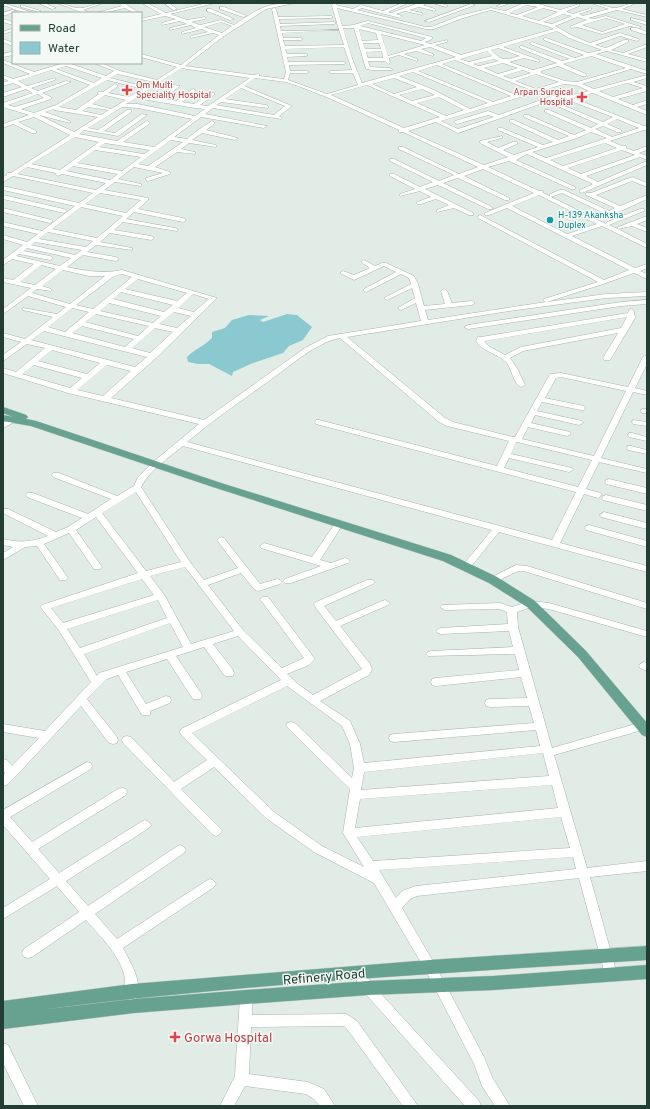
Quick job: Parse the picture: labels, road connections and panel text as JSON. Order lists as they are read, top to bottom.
{
  "streets": {
    "main road": ["Refinery Road"]
  },
  "places": {
    "health": ["Om Multi Speciality Hospital", "Arpan Surgical Hospital", "Gorwa Hospital"],
    "other": ["H-139 Akanksha Duplex"]
  },
  "legend": ["Road", "Water"]
}
